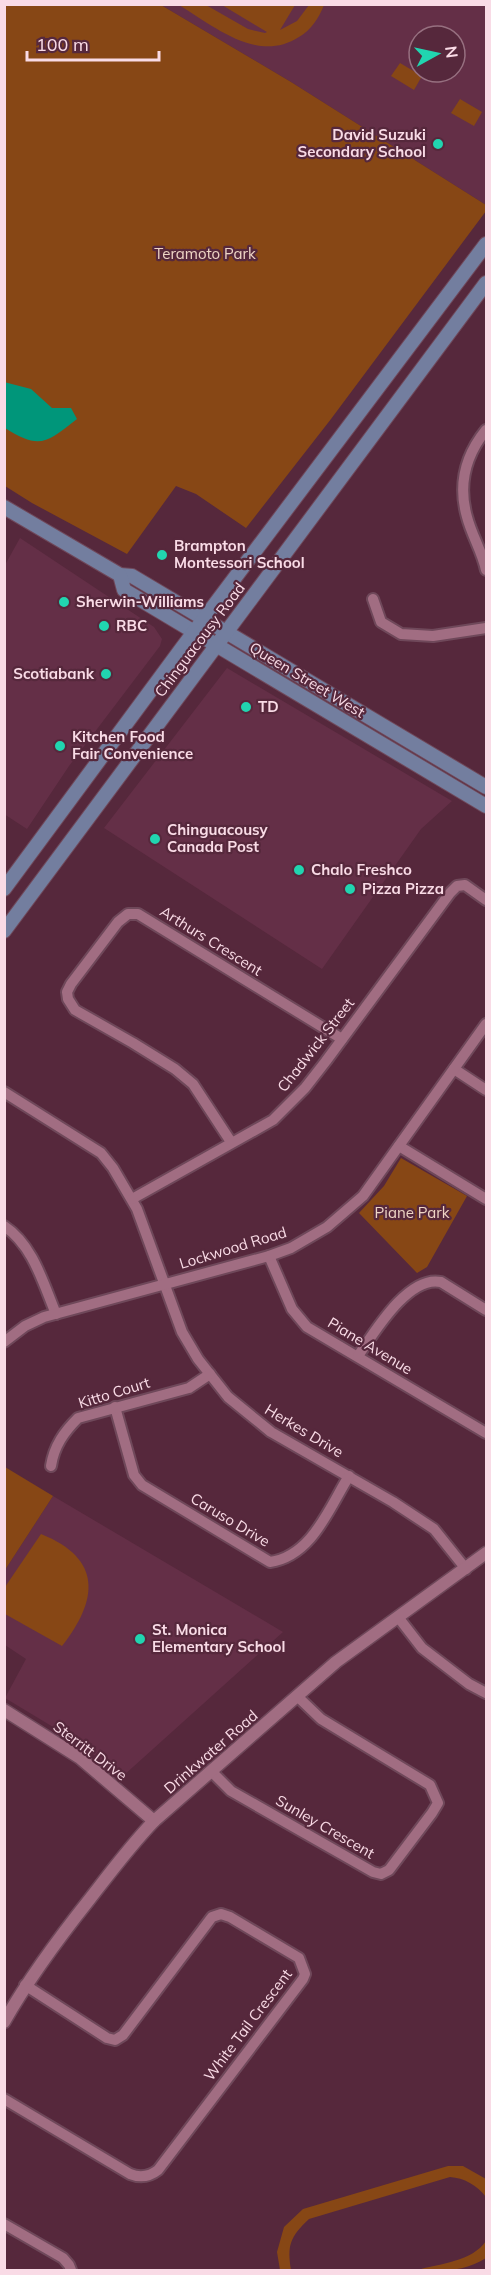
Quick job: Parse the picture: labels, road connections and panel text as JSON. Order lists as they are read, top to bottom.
{
  "streets": {
    "main road": ["Chinguacousy Road", "Queen Street West"],
    "street": [
      "Arthurs Crescent",
      "Chadwick Street",
      "Lockwood Road",
      "Piane Avenue",
      "Kitto Court",
      "Herkes Drive",
      "Caruso Drive",
      "Sterritt Drive",
      "Drinkwater Road",
      "Sunley Crescent",
      "White Tail Crescent"
    ]
  },
  "crossings": [
    ["Chinguacousy Road", "Queen Street West"],
    ["Arthurs Crescent", "Chadwick Street"],
    ["Chadwick Street", "Herkes Drive"],
    ["Lockwood Road", "Piane Avenue"],
    ["Lockwood Road", "Herkes Drive"],
    ["Kitto Court", "Herkes Drive"],
    ["Kitto Court", "Caruso Drive"],
    ["Herkes Drive", "Caruso Drive"],
    ["Herkes Drive", "Drinkwater Road"],
    ["Sterritt Drive", "Drinkwater Road"],
    ["Drinkwater Road", "Sunley Crescent"],
    ["Drinkwater Road", "White Tail Crescent"]
  ],
  "parks": ["Teramoto Park", "Piane Park"],
  "places": [
    "David Suzuki Secondary School",
    "Brampton Montessori School",
    "Sherwin-Williams",
    "RBC",
    "Scotiabank",
    "TD",
    "Kitchen Food Fair Convenience",
    "Chinguacousy Canada Post",
    "Chalo Freshco",
    "Pizza Pizza",
    "St. Monica Elementary School"
  ],
  "scale_bar": "100 m",
  "north": "right"
}
